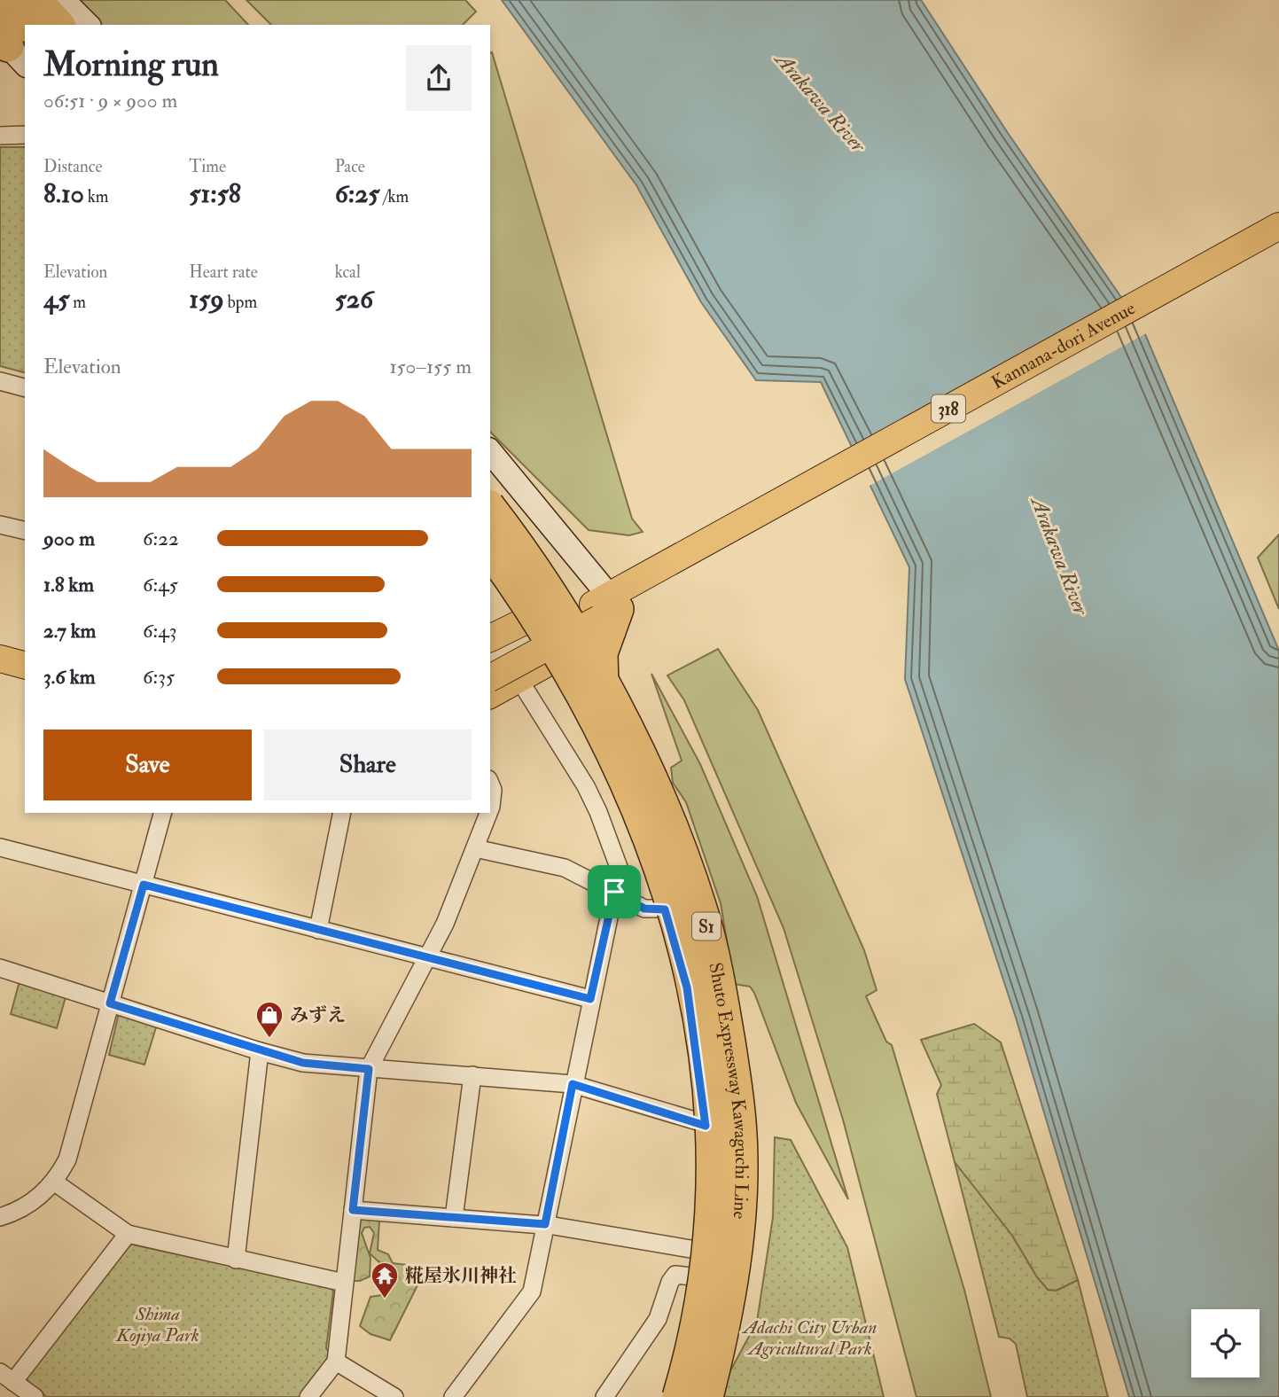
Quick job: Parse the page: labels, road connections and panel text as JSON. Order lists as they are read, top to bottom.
{
  "streets": {
    "highway": ["S1", "Shuto Expressway Kawaguchi Line"],
    "main road": ["Kannana-dori Avenue", "318"]
  },
  "water": ["Arakawa River"],
  "parks": ["Shima Kojiya Park", "Adachi City Urban Agricultural Park"],
  "places": {
    "shop": ["みずえ"],
    "temple": ["糀屋氷川神社"]
  },
  "page": {
    "heading": ["Morning run", "06:51 · 9 × 900 m"],
    "stats": [
      ["Distance", "8.10 km"],
      ["Time", "51:58"],
      ["Pace", "6:25 /km"],
      ["Elevation", "45 m"],
      ["Heart rate", "159 bpm"],
      ["kcal", "526"]
    ],
    "chart": ["Elevation", "150–155 m"],
    "list": [
      {
        "name": "900 m",
        "note": "6:22"
      },
      {
        "name": "1.8 km",
        "note": "6:45"
      },
      {
        "name": "2.7 km",
        "note": "6:43"
      },
      {
        "name": "3.6 km",
        "note": "6:35"
      }
    ],
    "buttons": ["Save", "Share"]
  }
}
